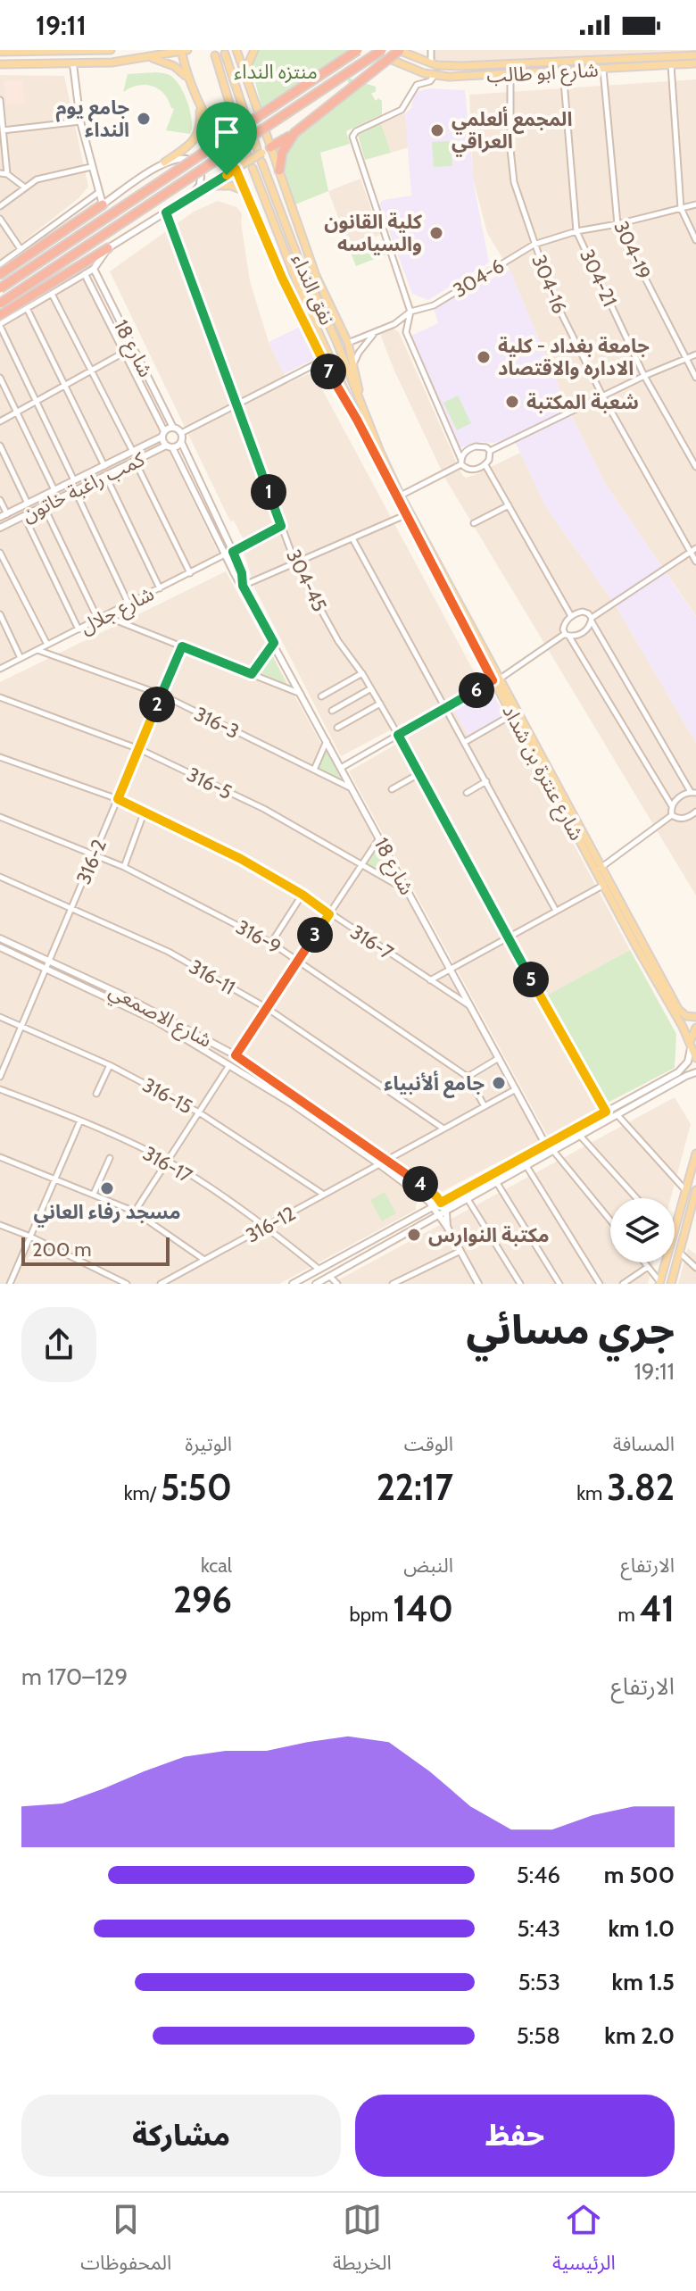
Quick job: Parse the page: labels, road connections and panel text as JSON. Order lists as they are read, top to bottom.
{
  "streets": {
    "main road": ["شارع ابو طالب", "نفق النداء", "شارع عنترة بن شداد"],
    "street": [
      "304-19",
      "304-6",
      "304-21",
      "304-16",
      "شارع 18",
      "كمب راغبة خاتون",
      "304-45",
      "شارع جلال",
      "316-3",
      "316-5",
      "316-2",
      "316-9",
      "316-7",
      "316-11",
      "شارع الاصمعي",
      "316-15",
      "316-17",
      "316-12"
    ]
  },
  "crossings": [
    ["شارع ابو طالب", "304-19"],
    ["شارع ابو طالب", "304-21"],
    ["شارع ابو طالب", "304-16"],
    ["304-19", "304-6"],
    ["304-6", "304-21"],
    ["304-6", "304-16"],
    ["نفق النداء", "شارع عنترة بن شداد"],
    ["شارع 18", "كمب راغبة خاتون"],
    ["شارع 18", "شارع جلال"],
    ["شارع 18", "316-3"],
    ["شارع 18", "316-5"],
    ["شارع 18", "316-7"],
    ["304-45", "شارع جلال"],
    ["شارع جلال", "316-3"],
    ["316-3", "316-2"],
    ["316-5", "316-2"],
    ["316-2", "316-9"],
    ["316-2", "316-7"],
    ["316-2", "316-11"],
    ["316-2", "شارع الاصمعي"],
    ["316-2", "316-15"],
    ["شارع الاصمعي", "316-12"],
    ["316-15", "316-12"],
    ["316-17", "316-12"]
  ],
  "parks": ["منتزه النداء"],
  "places": [
    "جامع يوم النداء",
    "المجمع ألعلمي العراقي",
    "كلية القانون والسياسه",
    "جامعة بغداد - كلية الاداره والاقتصاد",
    "شعبة المكتبة",
    "جامع ألأنبياء",
    "مسجد رفاء العاني",
    "مكتبة النوارس"
  ],
  "scale_bar": "200 m",
  "page": {
    "status": "19:11",
    "pins": [
      "7",
      "1",
      "6",
      "2",
      "3",
      "5",
      "4"
    ],
    "scale": "200 m",
    "heading": ["جري مسائي", "19:11"],
    "stats": [
      ["المسافة", "3.82 km"],
      ["الوقت", "22:17"],
      ["الوتيرة", "5:50 /km"],
      ["الارتفاع", "41 m"],
      ["النبض", "140 bpm"],
      ["kcal", "296"]
    ],
    "chart": ["الارتفاع", "129–170 m"],
    "list": [
      {
        "name": "500 m",
        "note": "5:46"
      },
      {
        "name": "1.0 km",
        "note": "5:43"
      },
      {
        "name": "1.5 km",
        "note": "5:53"
      },
      {
        "name": "2.0 km",
        "note": "5:58"
      }
    ],
    "buttons": ["حفظ", "مشاركة"],
    "tabs": ["الرئيسية", "الخريطة", "المحفوظات"]
  }
}
